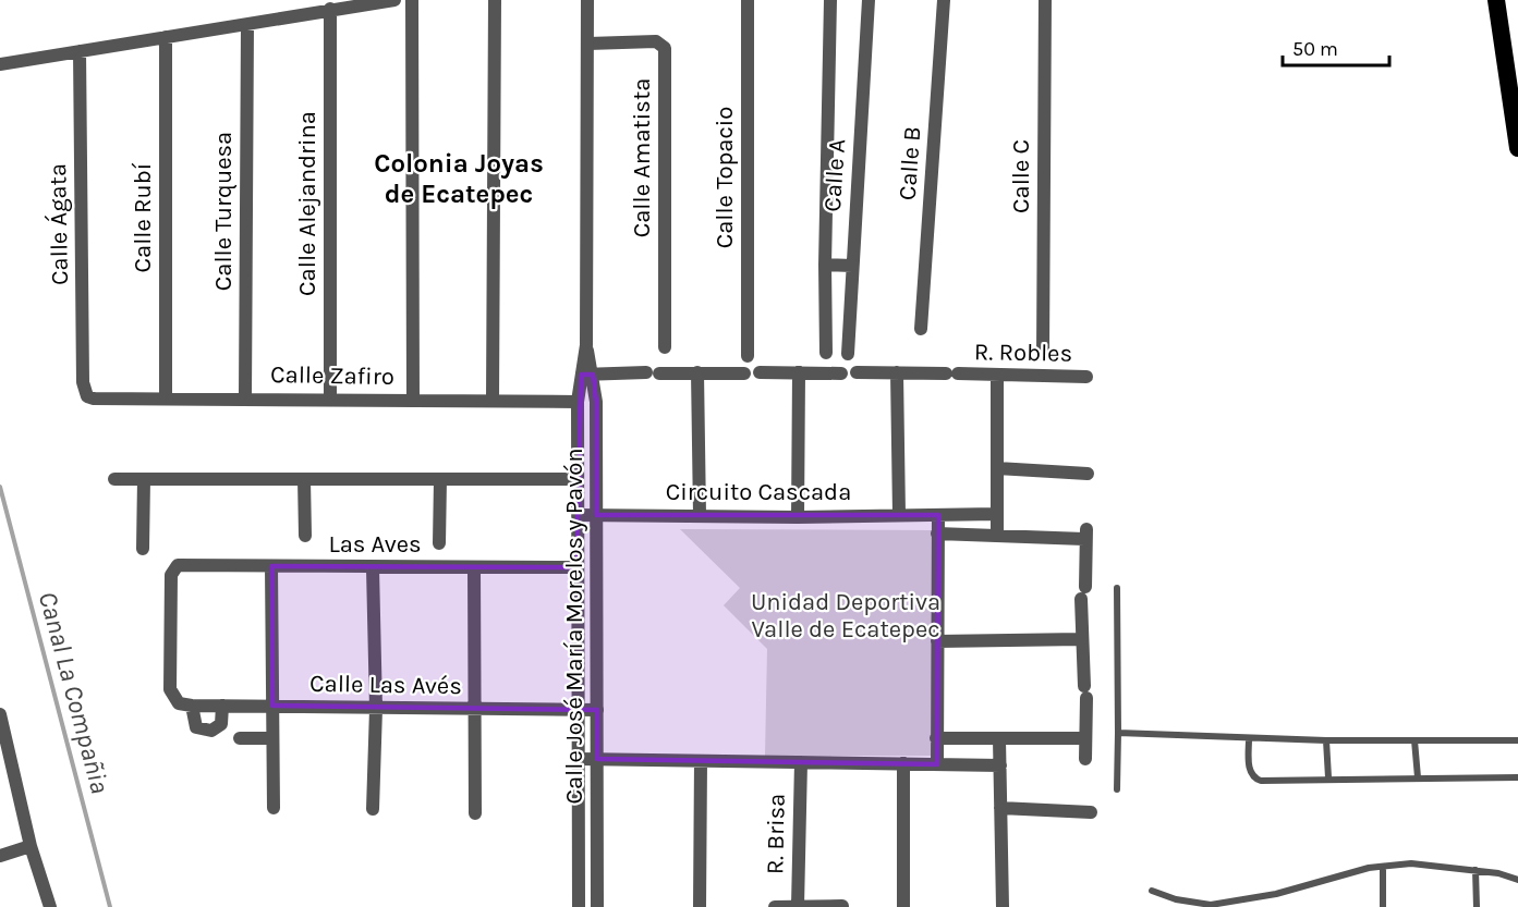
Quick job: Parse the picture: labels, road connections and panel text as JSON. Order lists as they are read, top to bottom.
{
  "streets": {
    "street": [
      "Calle Amatista",
      "Calle B",
      "Calle A",
      "Calle C",
      "Calle Topacio",
      "Calle Alejandrina",
      "Calle Turquesa",
      "Calle Rubí",
      "Calle Ágata",
      "R. Robles",
      "Calle Zafiro",
      "Circuito Cascada",
      "Las Aves",
      "Calle José María Morelos y Pavón",
      "Calle Las Avés",
      "R. Brisa"
    ]
  },
  "crossings": [
    ["Calle Amatista", "Calle José María Morelos y Pavón"],
    ["Calle Alejandrina", "Calle Zafiro"],
    ["Calle Turquesa", "Calle Zafiro"],
    ["Calle Rubí", "Calle Zafiro"],
    ["Calle Ágata", "Calle Zafiro"],
    ["Calle Zafiro", "Calle José María Morelos y Pavón"],
    ["Circuito Cascada", "Calle José María Morelos y Pavón"],
    ["Las Aves", "Calle José María Morelos y Pavón"],
    ["Las Aves", "Calle Las Avés"],
    ["Calle José María Morelos y Pavón", "Calle Las Avés"]
  ],
  "districts": ["Colonia Joyas de Ecatepec"],
  "water": ["Canal La Compañia"],
  "parks": ["Unidad Deportiva Valle de Ecatepec"],
  "scale_bar": "50 m"
}
